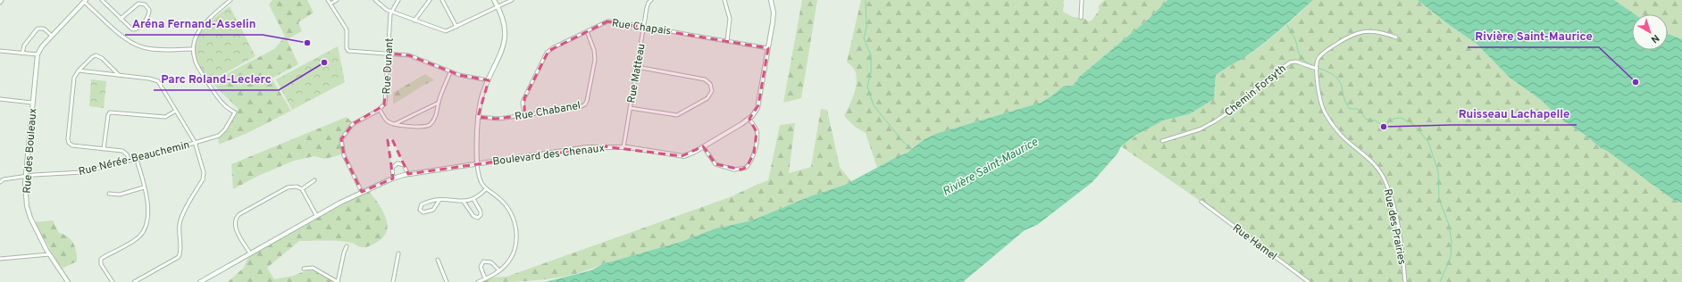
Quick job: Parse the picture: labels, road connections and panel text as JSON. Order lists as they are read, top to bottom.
{
  "streets": {
    "street": [
      "Rue Chapais",
      "Rue Dunant",
      "Rue Matteau",
      "Chemin Forsyth",
      "Rue Chabanel",
      "Rue des Bouleaux",
      "Boulevard des Chenaux",
      "Rue Nérée-Beauchemin",
      "Rue des Prairies",
      "Rue Hamel"
    ]
  },
  "crossings": [
    ["Rue Chapais", "Rue Matteau"],
    ["Rue Chapais", "Rue Chabanel"],
    ["Rue Chapais", "Boulevard des Chenaux"],
    ["Rue Dunant", "Boulevard des Chenaux"],
    ["Rue Matteau", "Boulevard des Chenaux"],
    ["Chemin Forsyth", "Rue des Prairies"],
    ["Rue des Bouleaux", "Rue Nérée-Beauchemin"]
  ],
  "water": ["Rivière Saint-Maurice"],
  "places": [
    "Aréna Fernand-Asselin",
    "Parc Roland-Leclerc",
    "Rivière Saint-Maurice",
    "Ruisseau Lachapelle"
  ],
  "north": "bottom right"
}
